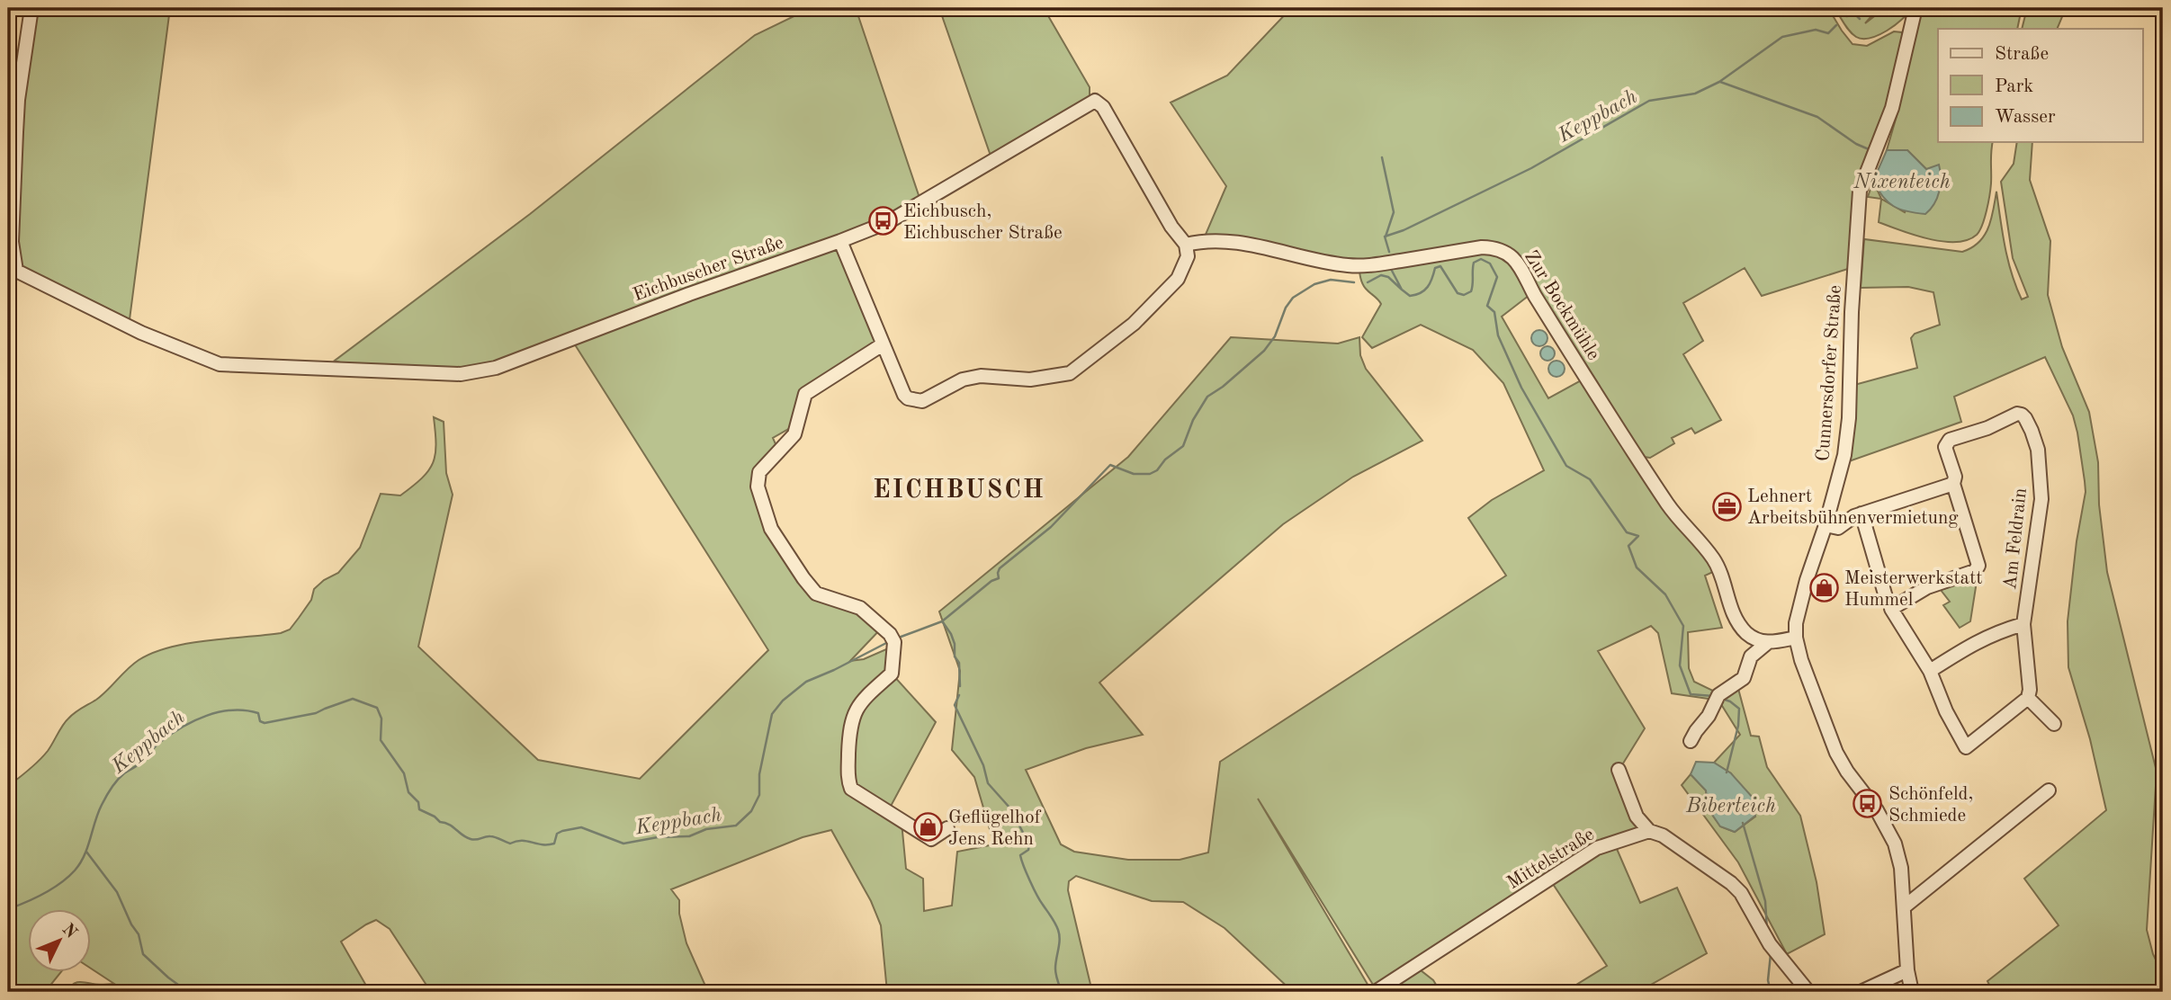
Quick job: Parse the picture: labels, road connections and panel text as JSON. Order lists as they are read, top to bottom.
{
  "streets": {
    "street": [
      "Eichbuscher Straße",
      "Zur Bockmühle",
      "Cunnersdorfer Straße",
      "Am Feldrain",
      "Mittelstraße"
    ]
  },
  "crossings": [
    ["Eichbuscher Straße", "Zur Bockmühle"]
  ],
  "districts": ["EICHBUSCH"],
  "water": ["Keppbach", "Nixenteich", "Biberteich"],
  "places": {
    "bus stop": ["Eichbusch, Eichbuscher Straße", "Schönfeld, Schmiede"],
    "office": ["Lehnert Arbeitsbühnenvermietung"],
    "shop": ["Meisterwerkstatt Hummel", "Geflügelhof Jens Rehn"]
  },
  "legend": ["Straße", "Park", "Wasser"],
  "north": "top right"
}
